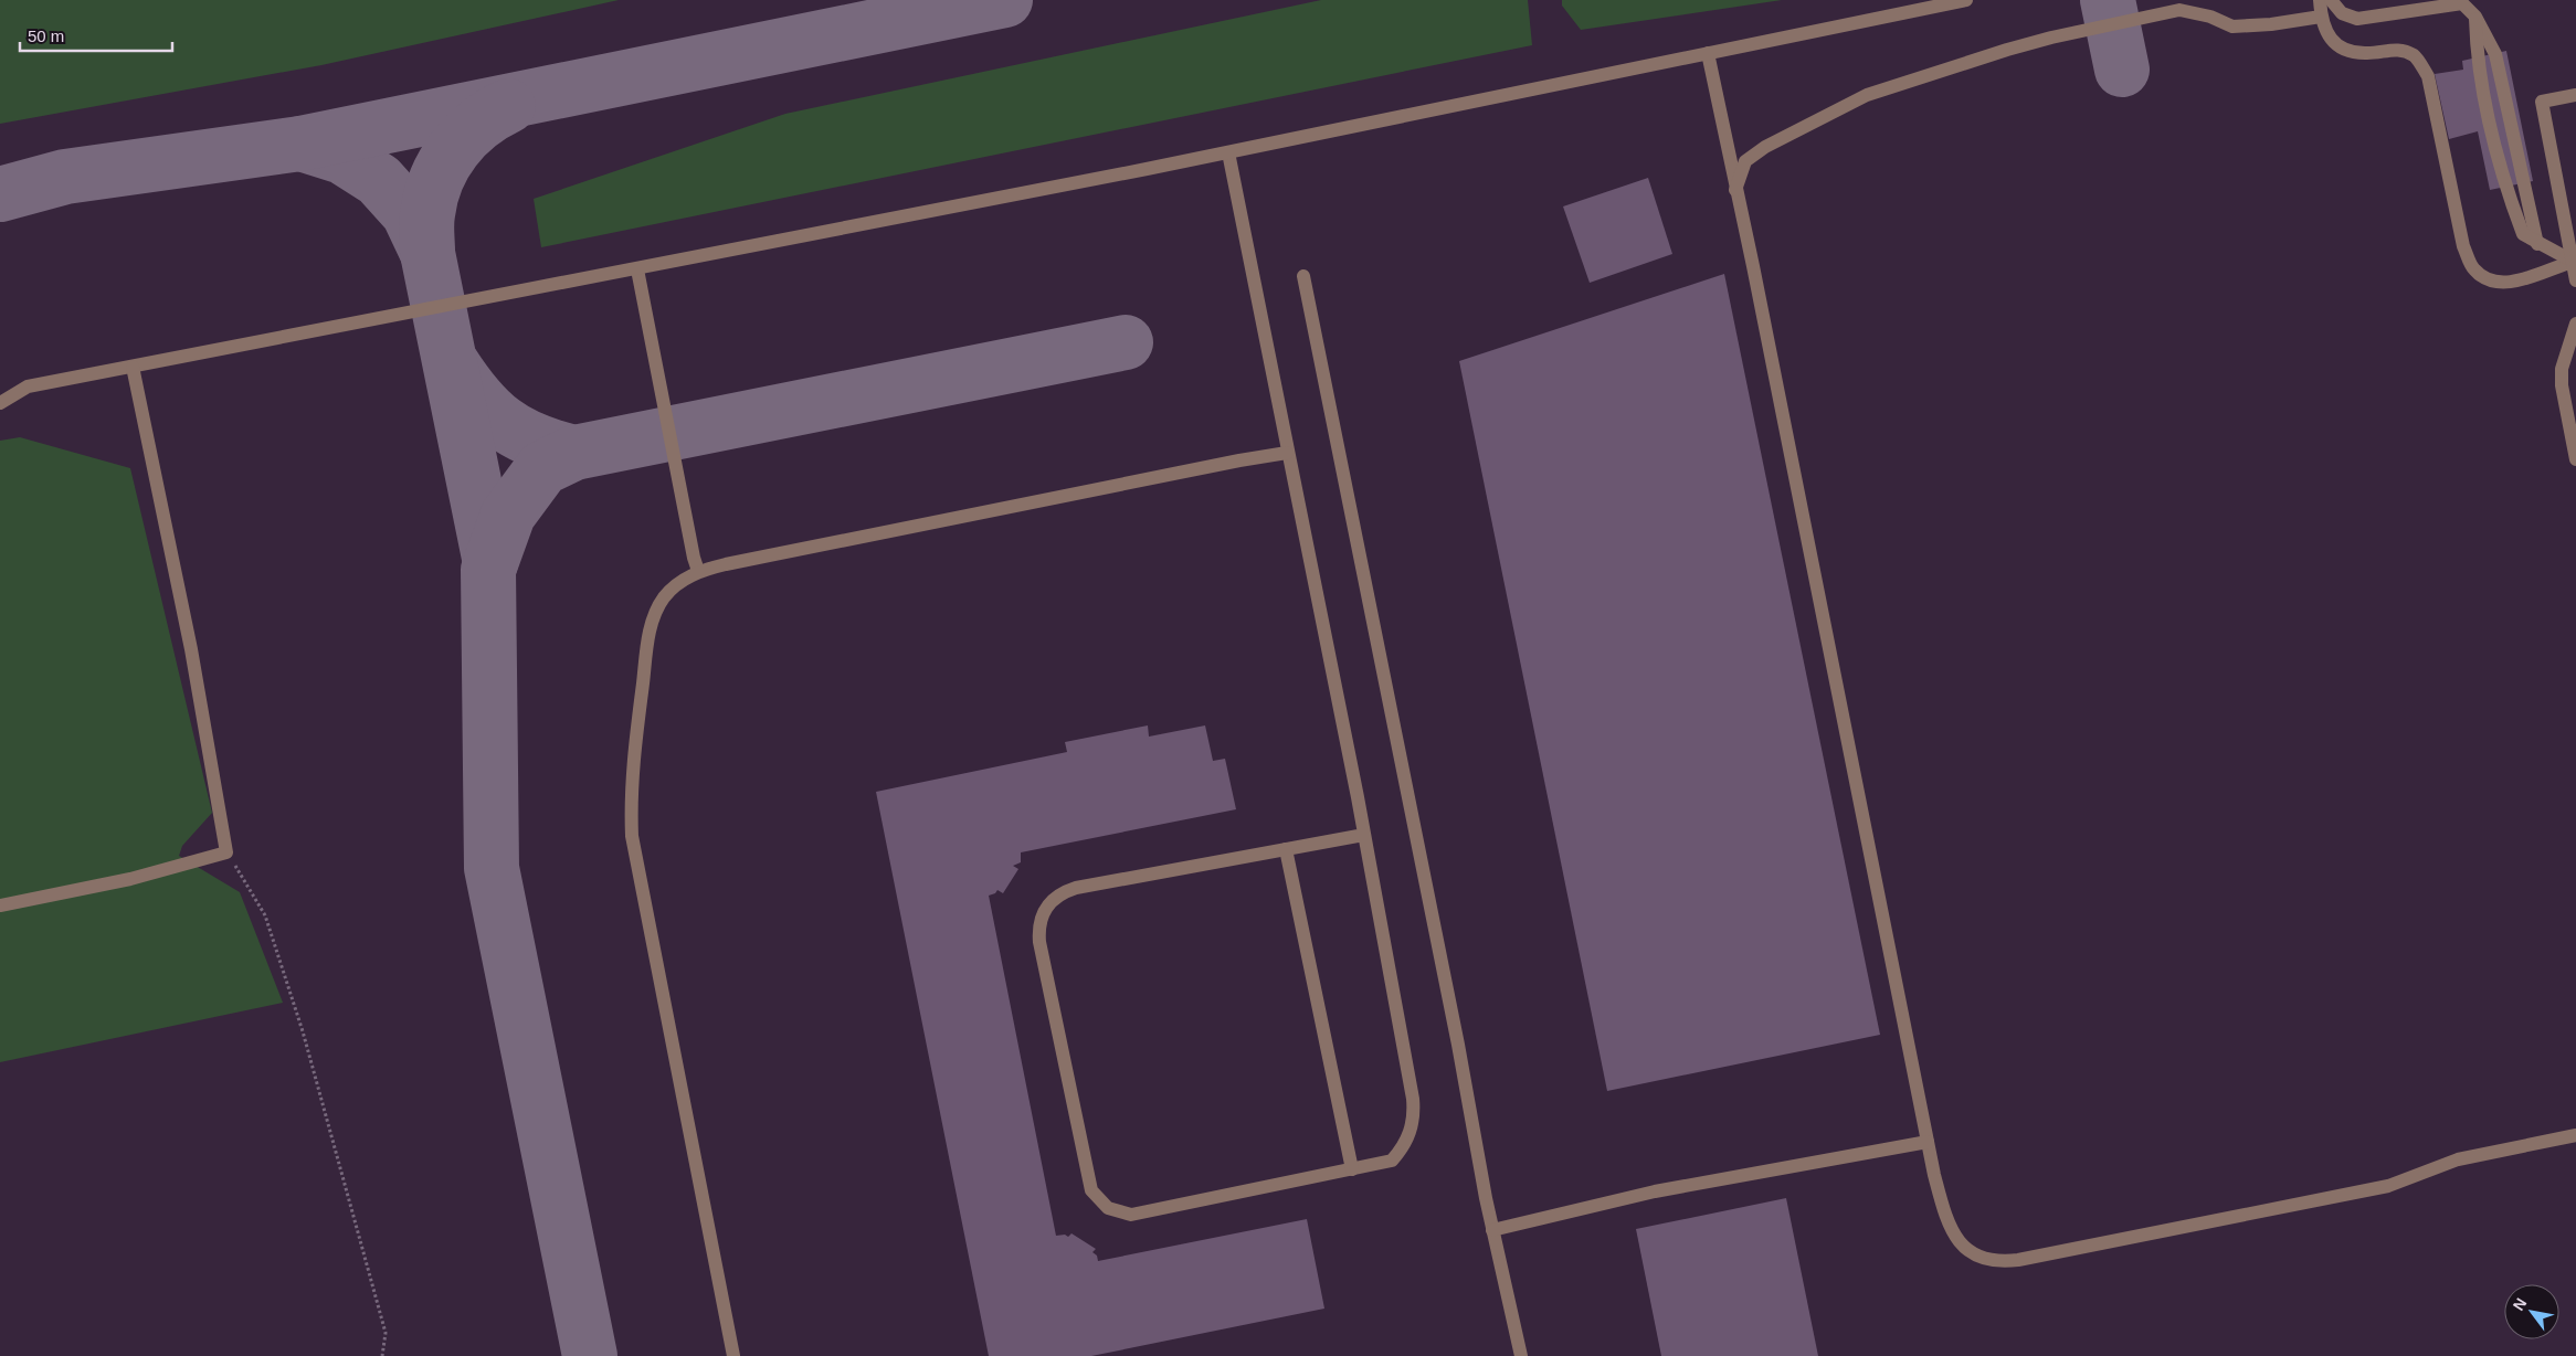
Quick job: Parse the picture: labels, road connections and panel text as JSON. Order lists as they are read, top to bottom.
{
  "scale_bar": "50 m",
  "north": "top left"
}
